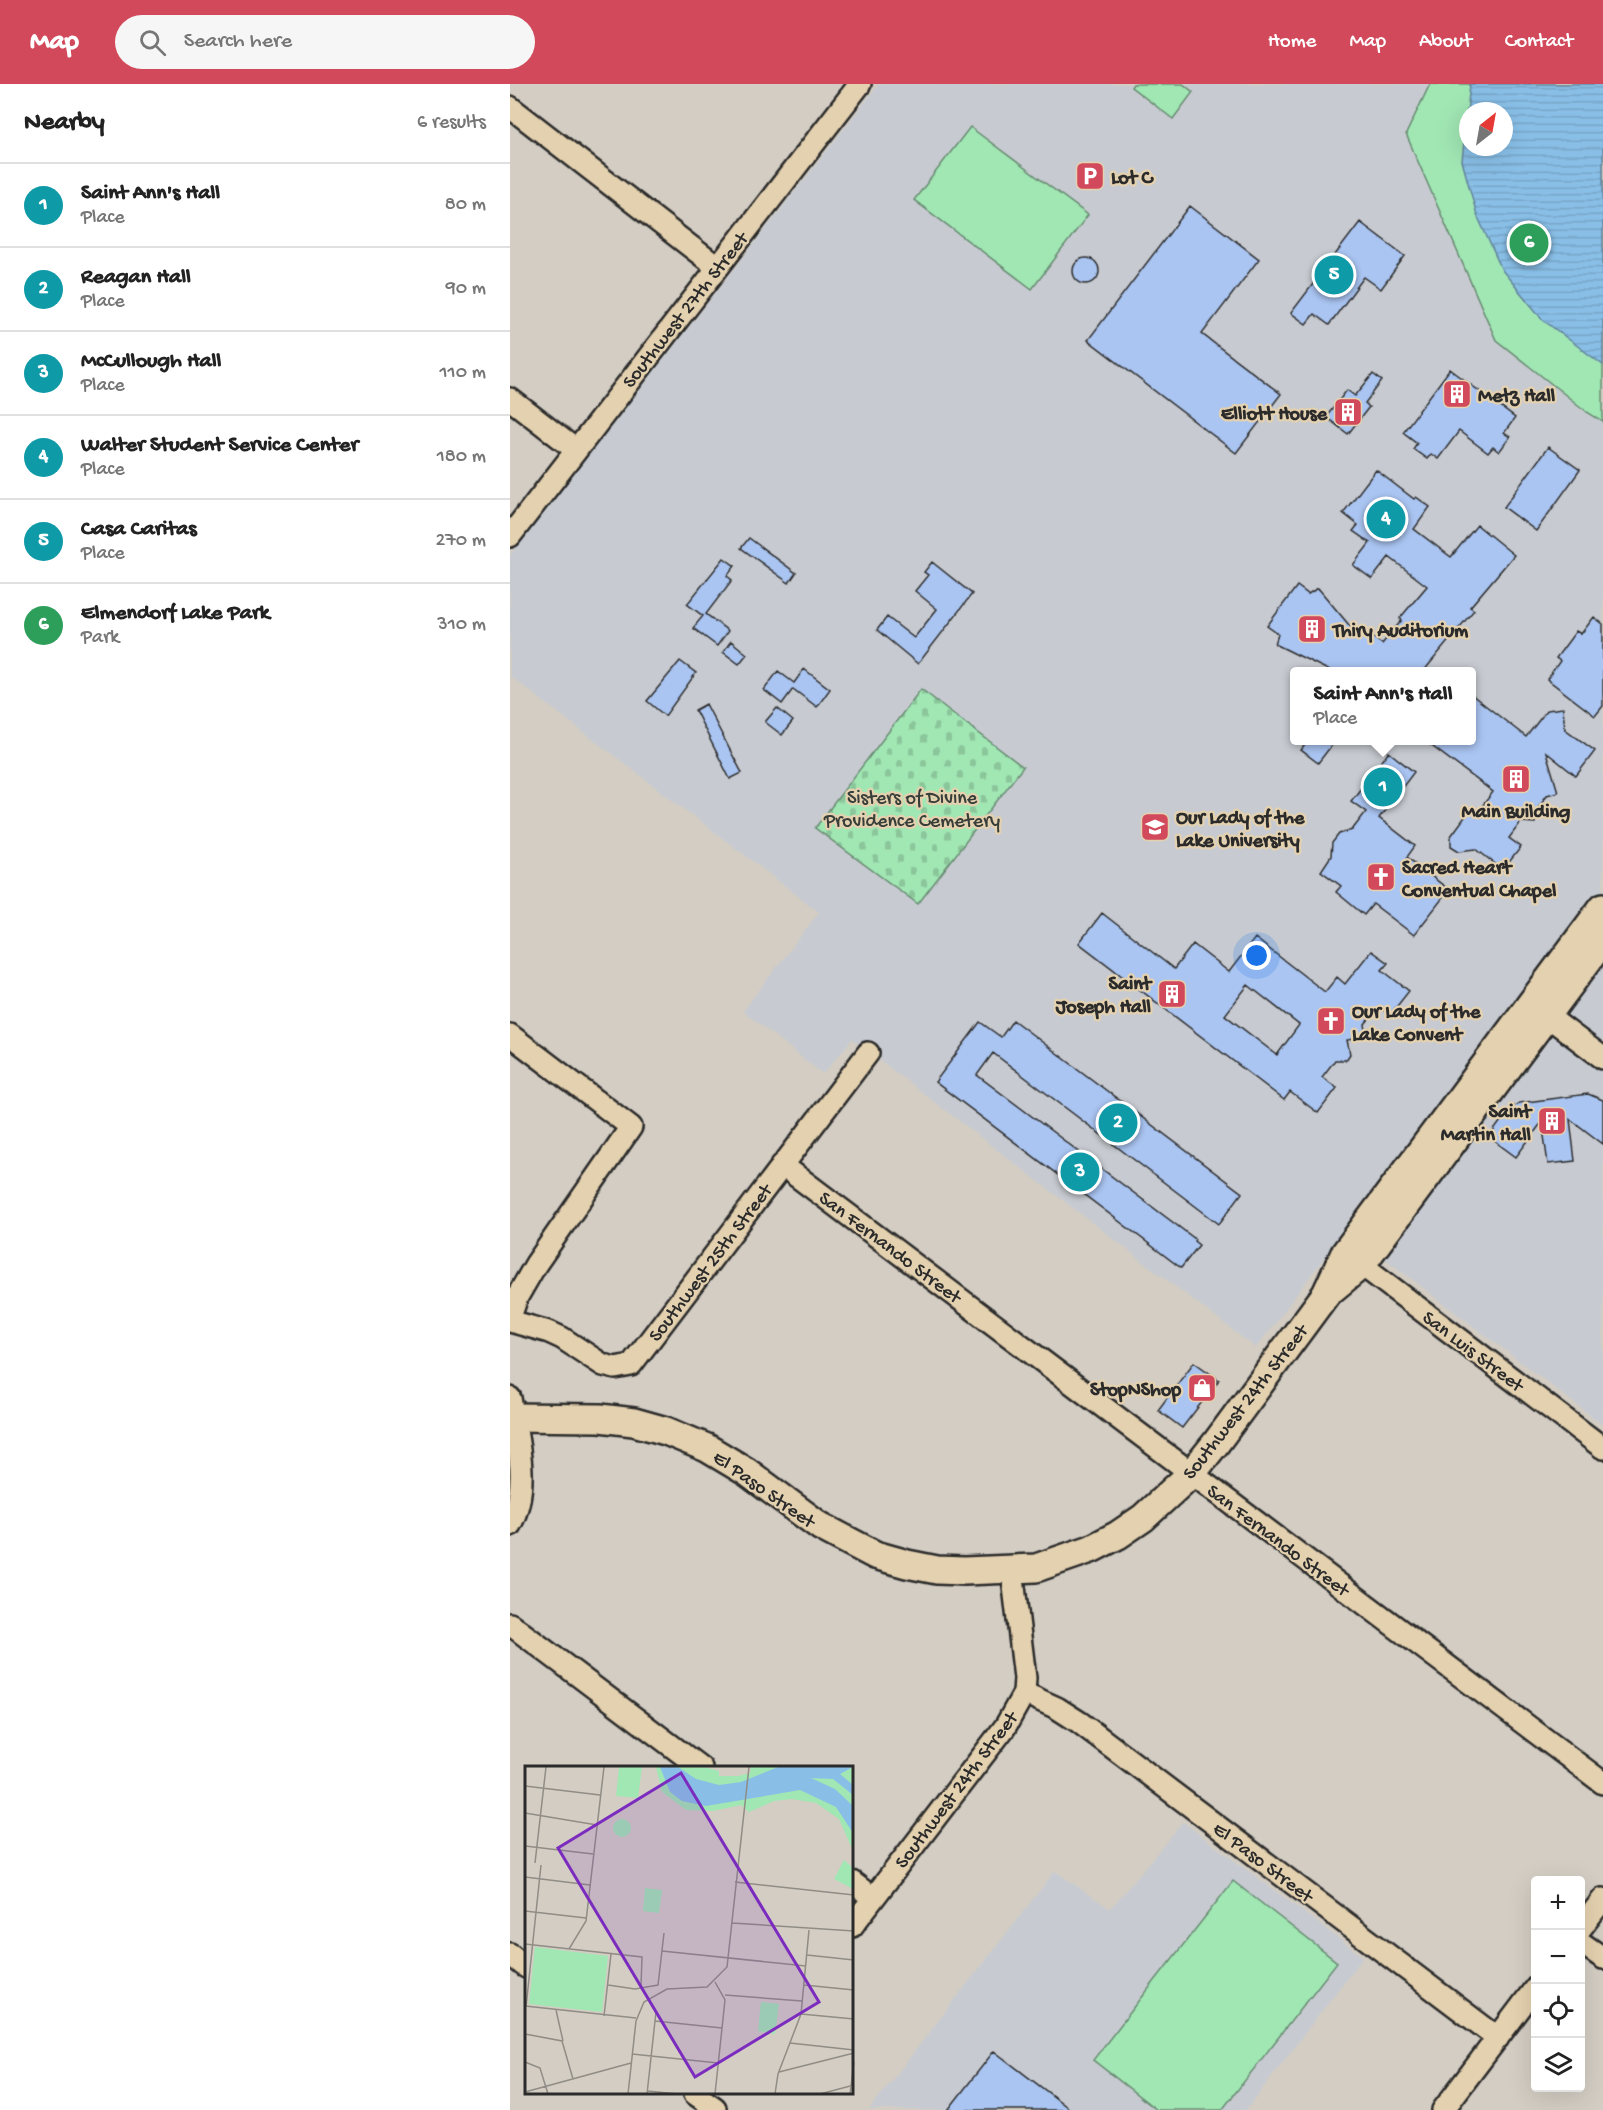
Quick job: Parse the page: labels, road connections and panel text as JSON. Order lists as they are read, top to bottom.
{
  "streets": {
    "main road": ["Southwest 24th Street", "El Paso Street"],
    "street": [
      "Southwest 27th Street",
      "San Fernando Street",
      "Southwest 25th Street",
      "San Luis Street"
    ]
  },
  "crossings": [
    ["San Fernando Street", "Southwest 25th Street"],
    ["San Fernando Street", "Southwest 24th Street"],
    ["San Luis Street", "Southwest 24th Street"],
    ["Southwest 24th Street", "El Paso Street"]
  ],
  "parks": ["Sisters of Divine Providence Cemetery"],
  "places": {
    "parking": ["Lot C"],
    "building": [
      "Metz Hall",
      "Elliott House",
      "Thiry Auditorium",
      "Main Building",
      "Saint Joseph Hall",
      "Saint Martin Hall"
    ],
    "school or university": ["Our Lady of the Lake University"],
    "church": ["Sacred Heart Conventual Chapel", "Our Lady of the Lake Convent"],
    "shop": ["StopNShop"]
  },
  "north": "top right",
  "page": {
    "header": "Map",
    "search": "Search here",
    "nav": [
      "Home",
      "Map",
      "About",
      "Contact"
    ],
    "heading": ["Nearby", "6 results"],
    "list": [
      {
        "mark": "1",
        "name": "Saint Ann's Hall",
        "note": "Place",
        "value": "80 m"
      },
      {
        "mark": "2",
        "name": "Reagan Hall",
        "note": "Place",
        "value": "90 m"
      },
      {
        "mark": "3",
        "name": "McCullough Hall",
        "note": "Place",
        "value": "110 m"
      },
      {
        "mark": "4",
        "name": "Walter Student Service Center",
        "note": "Place",
        "value": "180 m"
      },
      {
        "mark": "5",
        "name": "Casa Caritas",
        "note": "Place",
        "value": "270 m"
      },
      {
        "mark": "6",
        "name": "Elmendorf Lake Park",
        "note": "Park",
        "value": "310 m"
      }
    ],
    "pins": [
      "6",
      "5",
      "4",
      "1",
      "2",
      "3"
    ],
    "popup": ["Saint Ann's Hall", "Place"],
    "map_buttons": ["+", "−"]
  }
}
